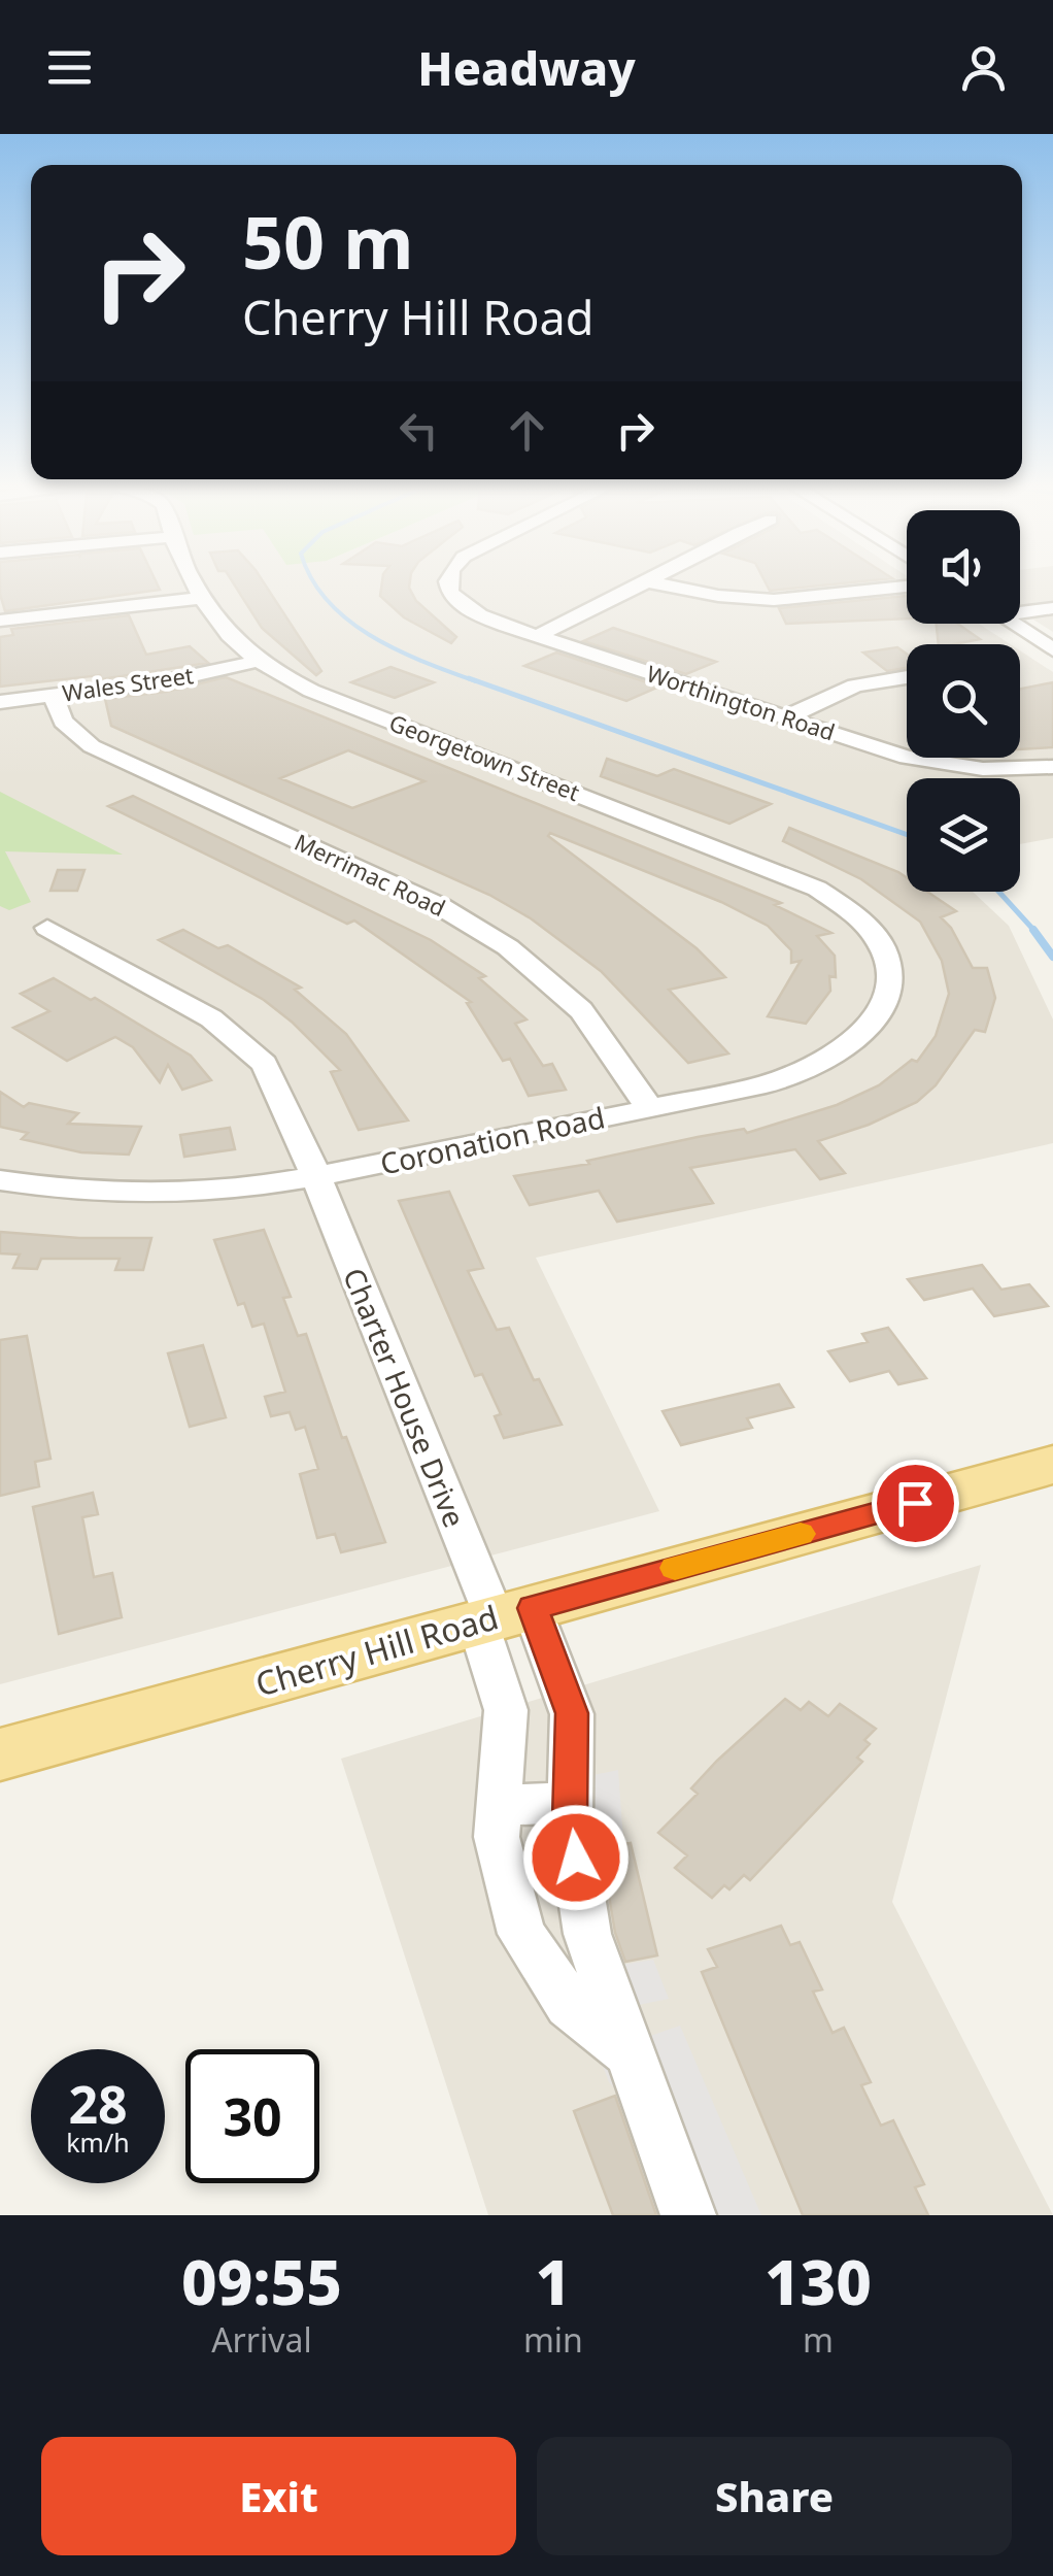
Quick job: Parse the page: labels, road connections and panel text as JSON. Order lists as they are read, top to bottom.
{
  "streets": {
    "main road": ["Cherry Hill Road"],
    "street": [
      "Wales Street",
      "Worthington Road",
      "Georgetown Street",
      "Merrimac Road",
      "Coronation Road",
      "Charter House Drive"
    ]
  },
  "crossings": [
    ["Wales Street", "Georgetown Street"],
    ["Wales Street", "Merrimac Road"],
    ["Georgetown Street", "Coronation Road"],
    ["Merrimac Road", "Coronation Road"],
    ["Coronation Road", "Charter House Drive"],
    ["Charter House Drive", "Cherry Hill Road"]
  ],
  "page": {
    "header": "Headway",
    "turn": ["50 m", "Cherry Hill Road"],
    "speed": "28 km/h",
    "limit": "30",
    "eta": [
      "09:55",
      "Arrival",
      "1",
      "min",
      "130",
      "m"
    ],
    "buttons": ["Exit", "Share"]
  }
}
